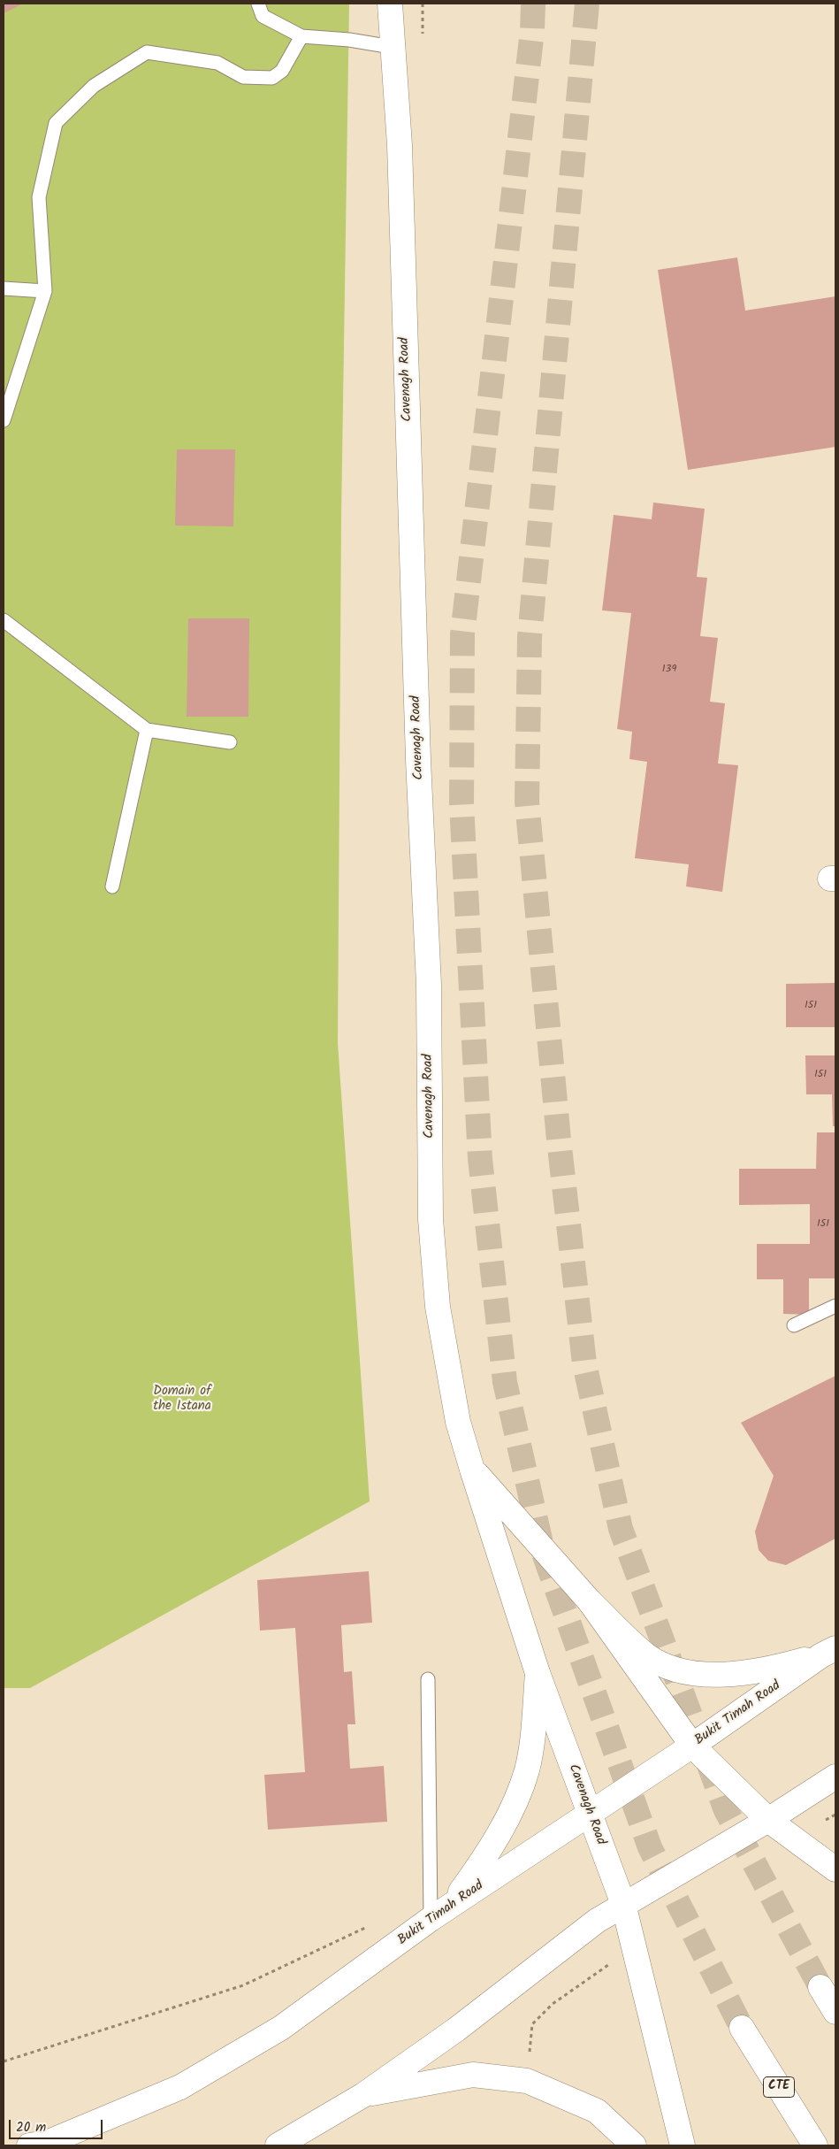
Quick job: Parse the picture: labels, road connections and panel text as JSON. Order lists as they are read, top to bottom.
{
  "streets": {
    "main road": ["Cavenagh Road", "Bukit Timah Road", "CTE"]
  },
  "crossings": [
    ["Cavenagh Road", "Bukit Timah Road"]
  ],
  "parks": ["Domain of the Istana"],
  "house_numbers": [
    "139",
    "151",
    "151",
    "151"
  ],
  "scale_bar": "20 m"
}
